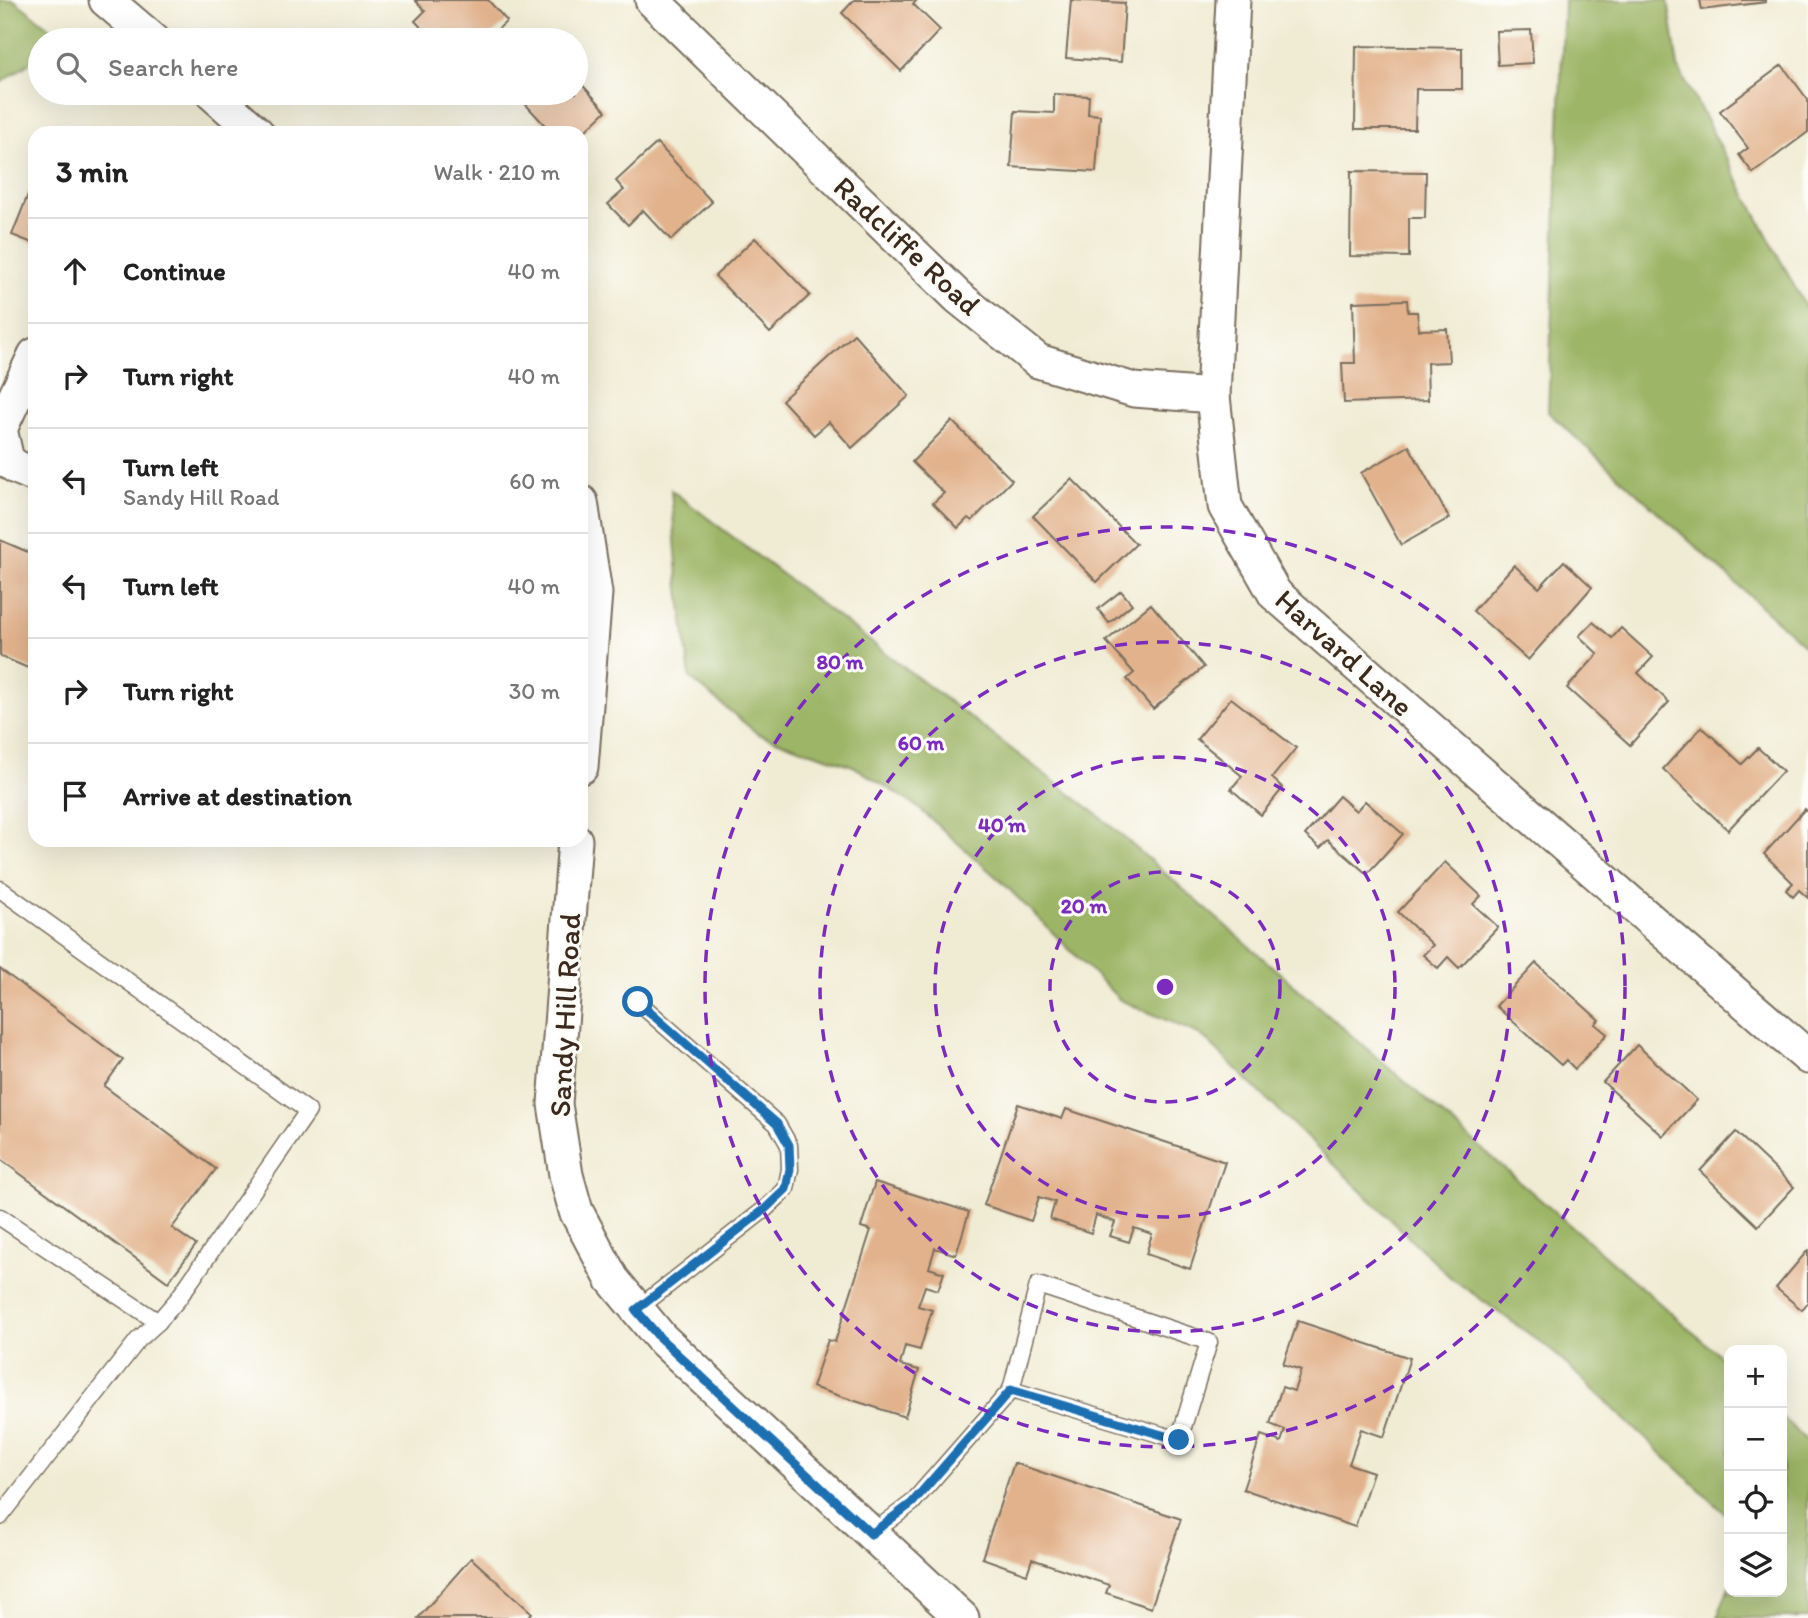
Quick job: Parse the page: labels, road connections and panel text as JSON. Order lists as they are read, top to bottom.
{
  "streets": {
    "street": ["Radcliffe Road", "Harvard Lane", "Sandy Hill Road"]
  },
  "crossings": [
    ["Radcliffe Road", "Harvard Lane"]
  ],
  "page": {
    "search": "Search here",
    "heading": ["3 min", "Walk · 210 m"],
    "list": [
      ["Continue", "40 m"],
      ["Turn right", "40 m"],
      ["Turn left", "Sandy Hill Road", "60 m"],
      ["Turn left", "40 m"],
      ["Turn right", "30 m"],
      "Arrive at destination"
    ],
    "map_buttons": ["+", "−"]
  },
  "rings": [
    "80 m",
    "60 m",
    "40 m",
    "20 m"
  ]
}
